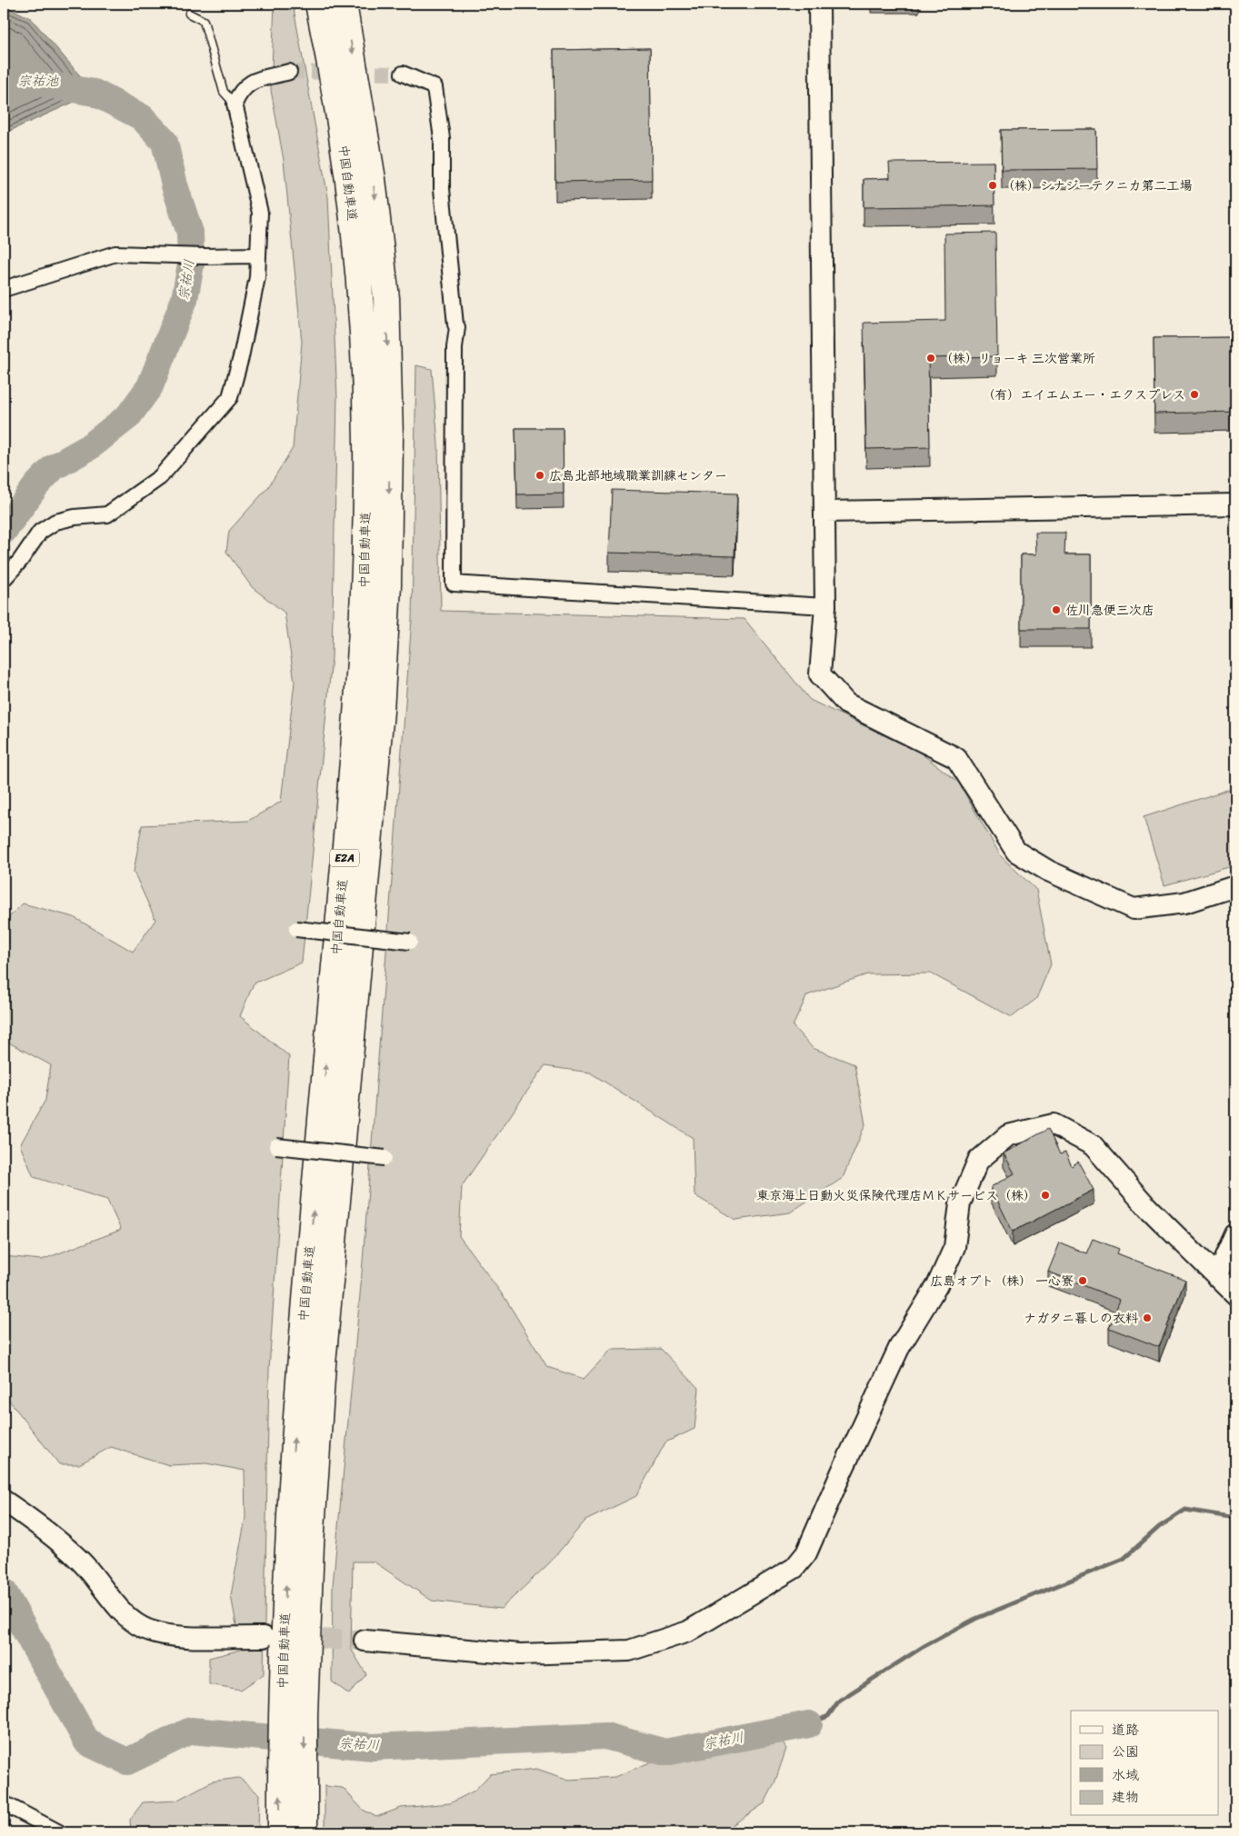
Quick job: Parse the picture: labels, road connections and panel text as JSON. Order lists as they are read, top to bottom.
{
  "streets": {
    "highway": ["中国自動車道", "E2A"]
  },
  "water": ["宗祐池", "宗祐川"],
  "places": [
    "（株）シナジーテクニカ第二工場",
    "（株）リョーキ 三次営業所",
    "（有）エイエムエー・エクスプレス",
    "広島北部地域職業訓練センター",
    "佐川急便三次店",
    "東京海上日動火災保険代理店ＭＫサービス（株）",
    "広島オプト（株） 一心寮",
    "ナガタニ暮しの衣料"
  ],
  "legend": [
    "道路",
    "公園",
    "水域",
    "建物"
  ]
}
